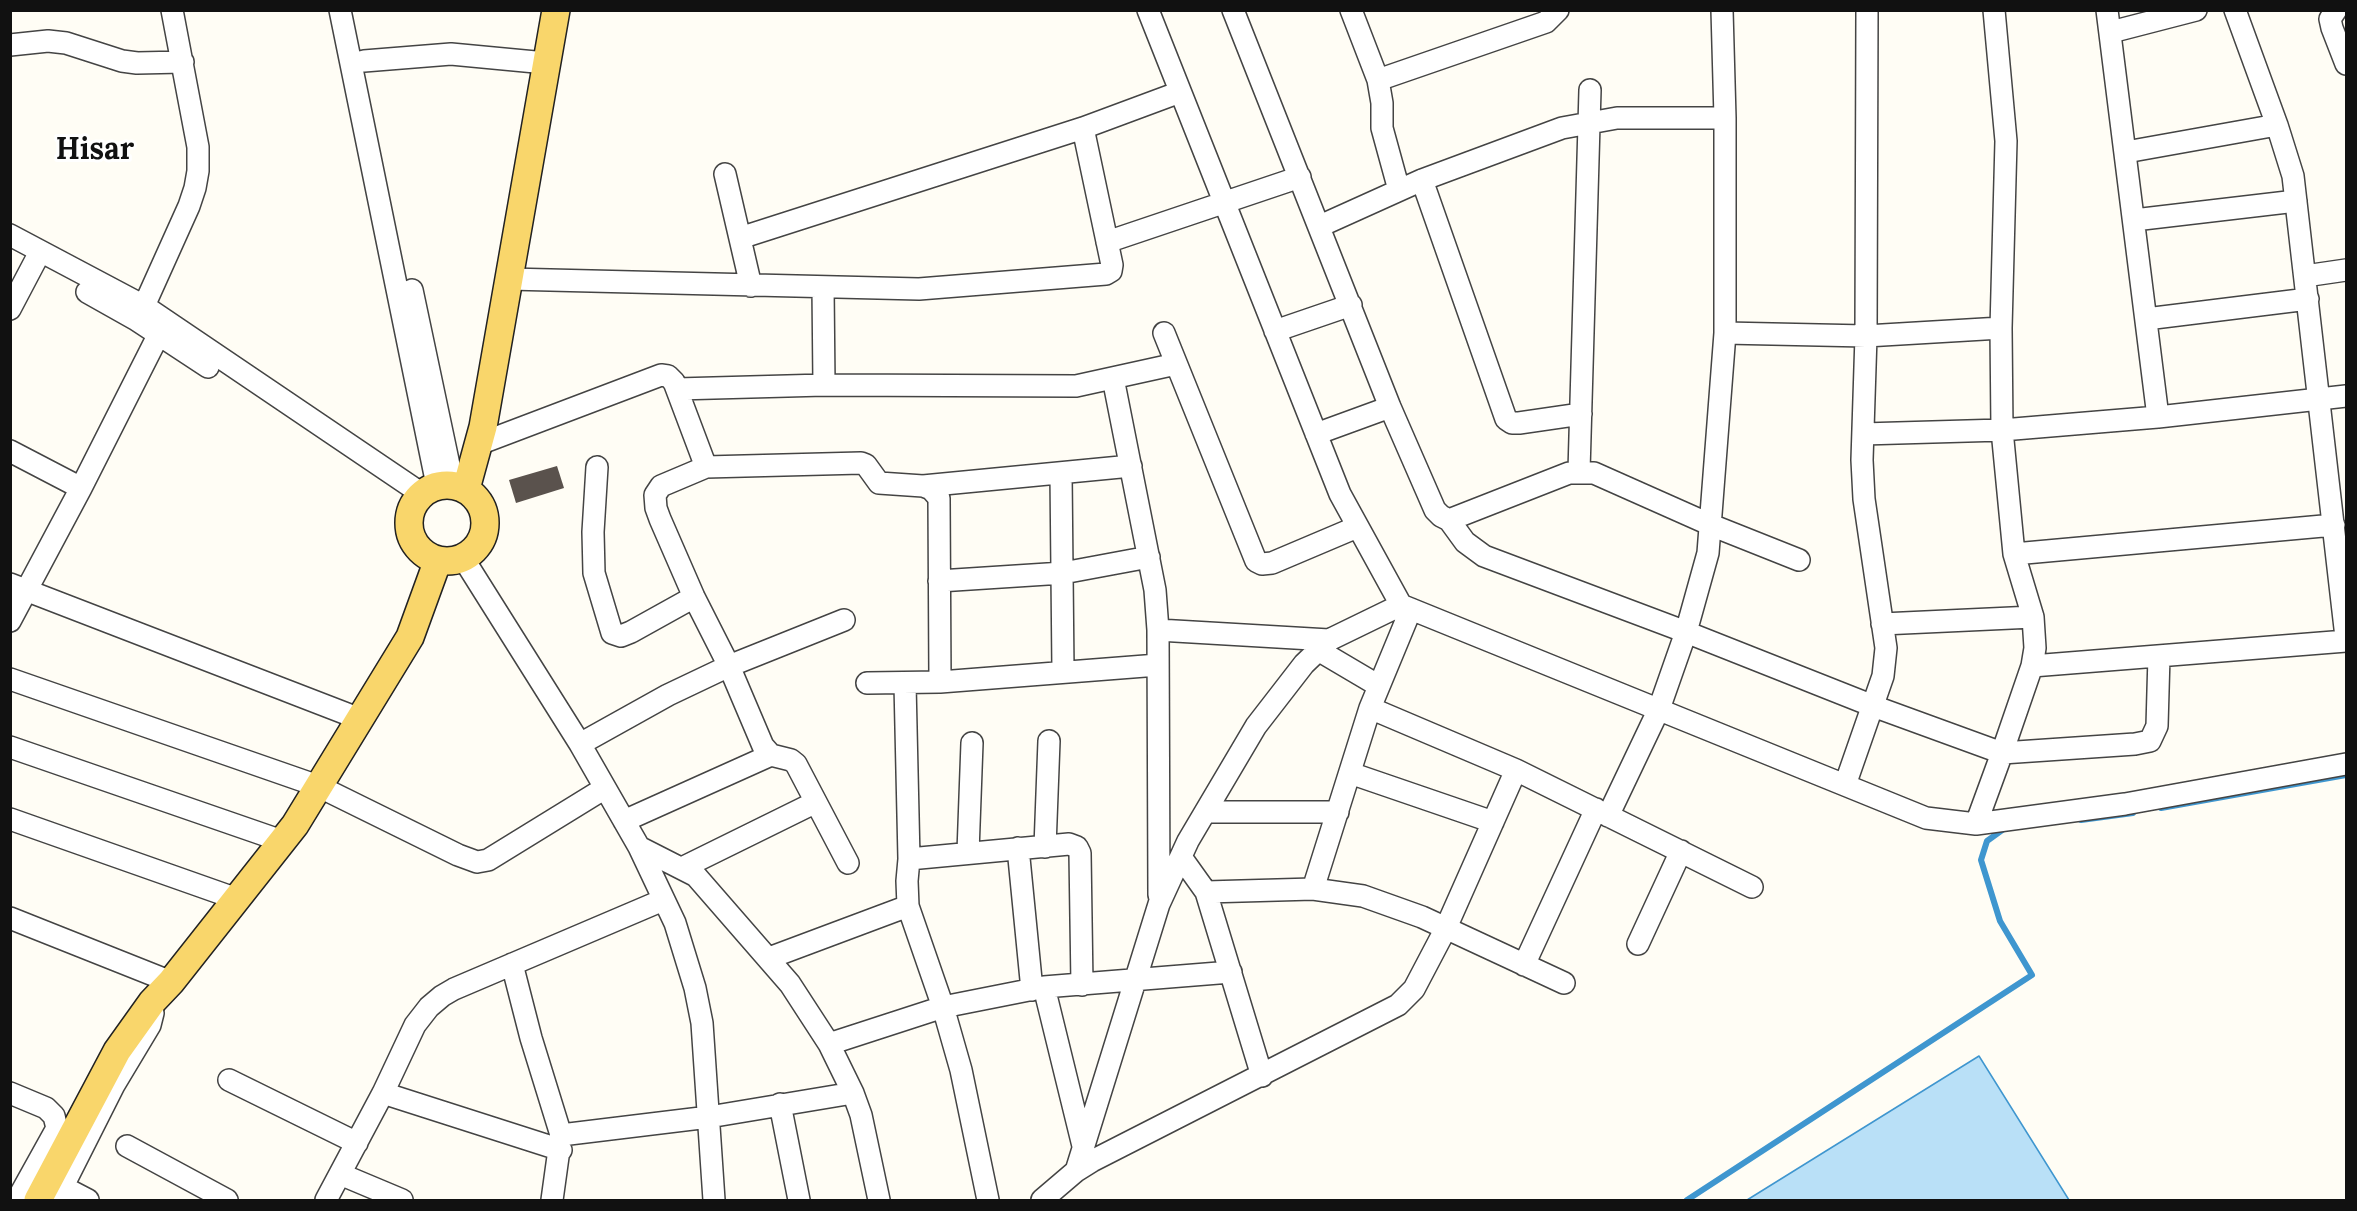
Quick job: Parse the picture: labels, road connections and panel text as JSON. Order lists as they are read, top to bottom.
{
  "districts": ["Hisar"]
}
